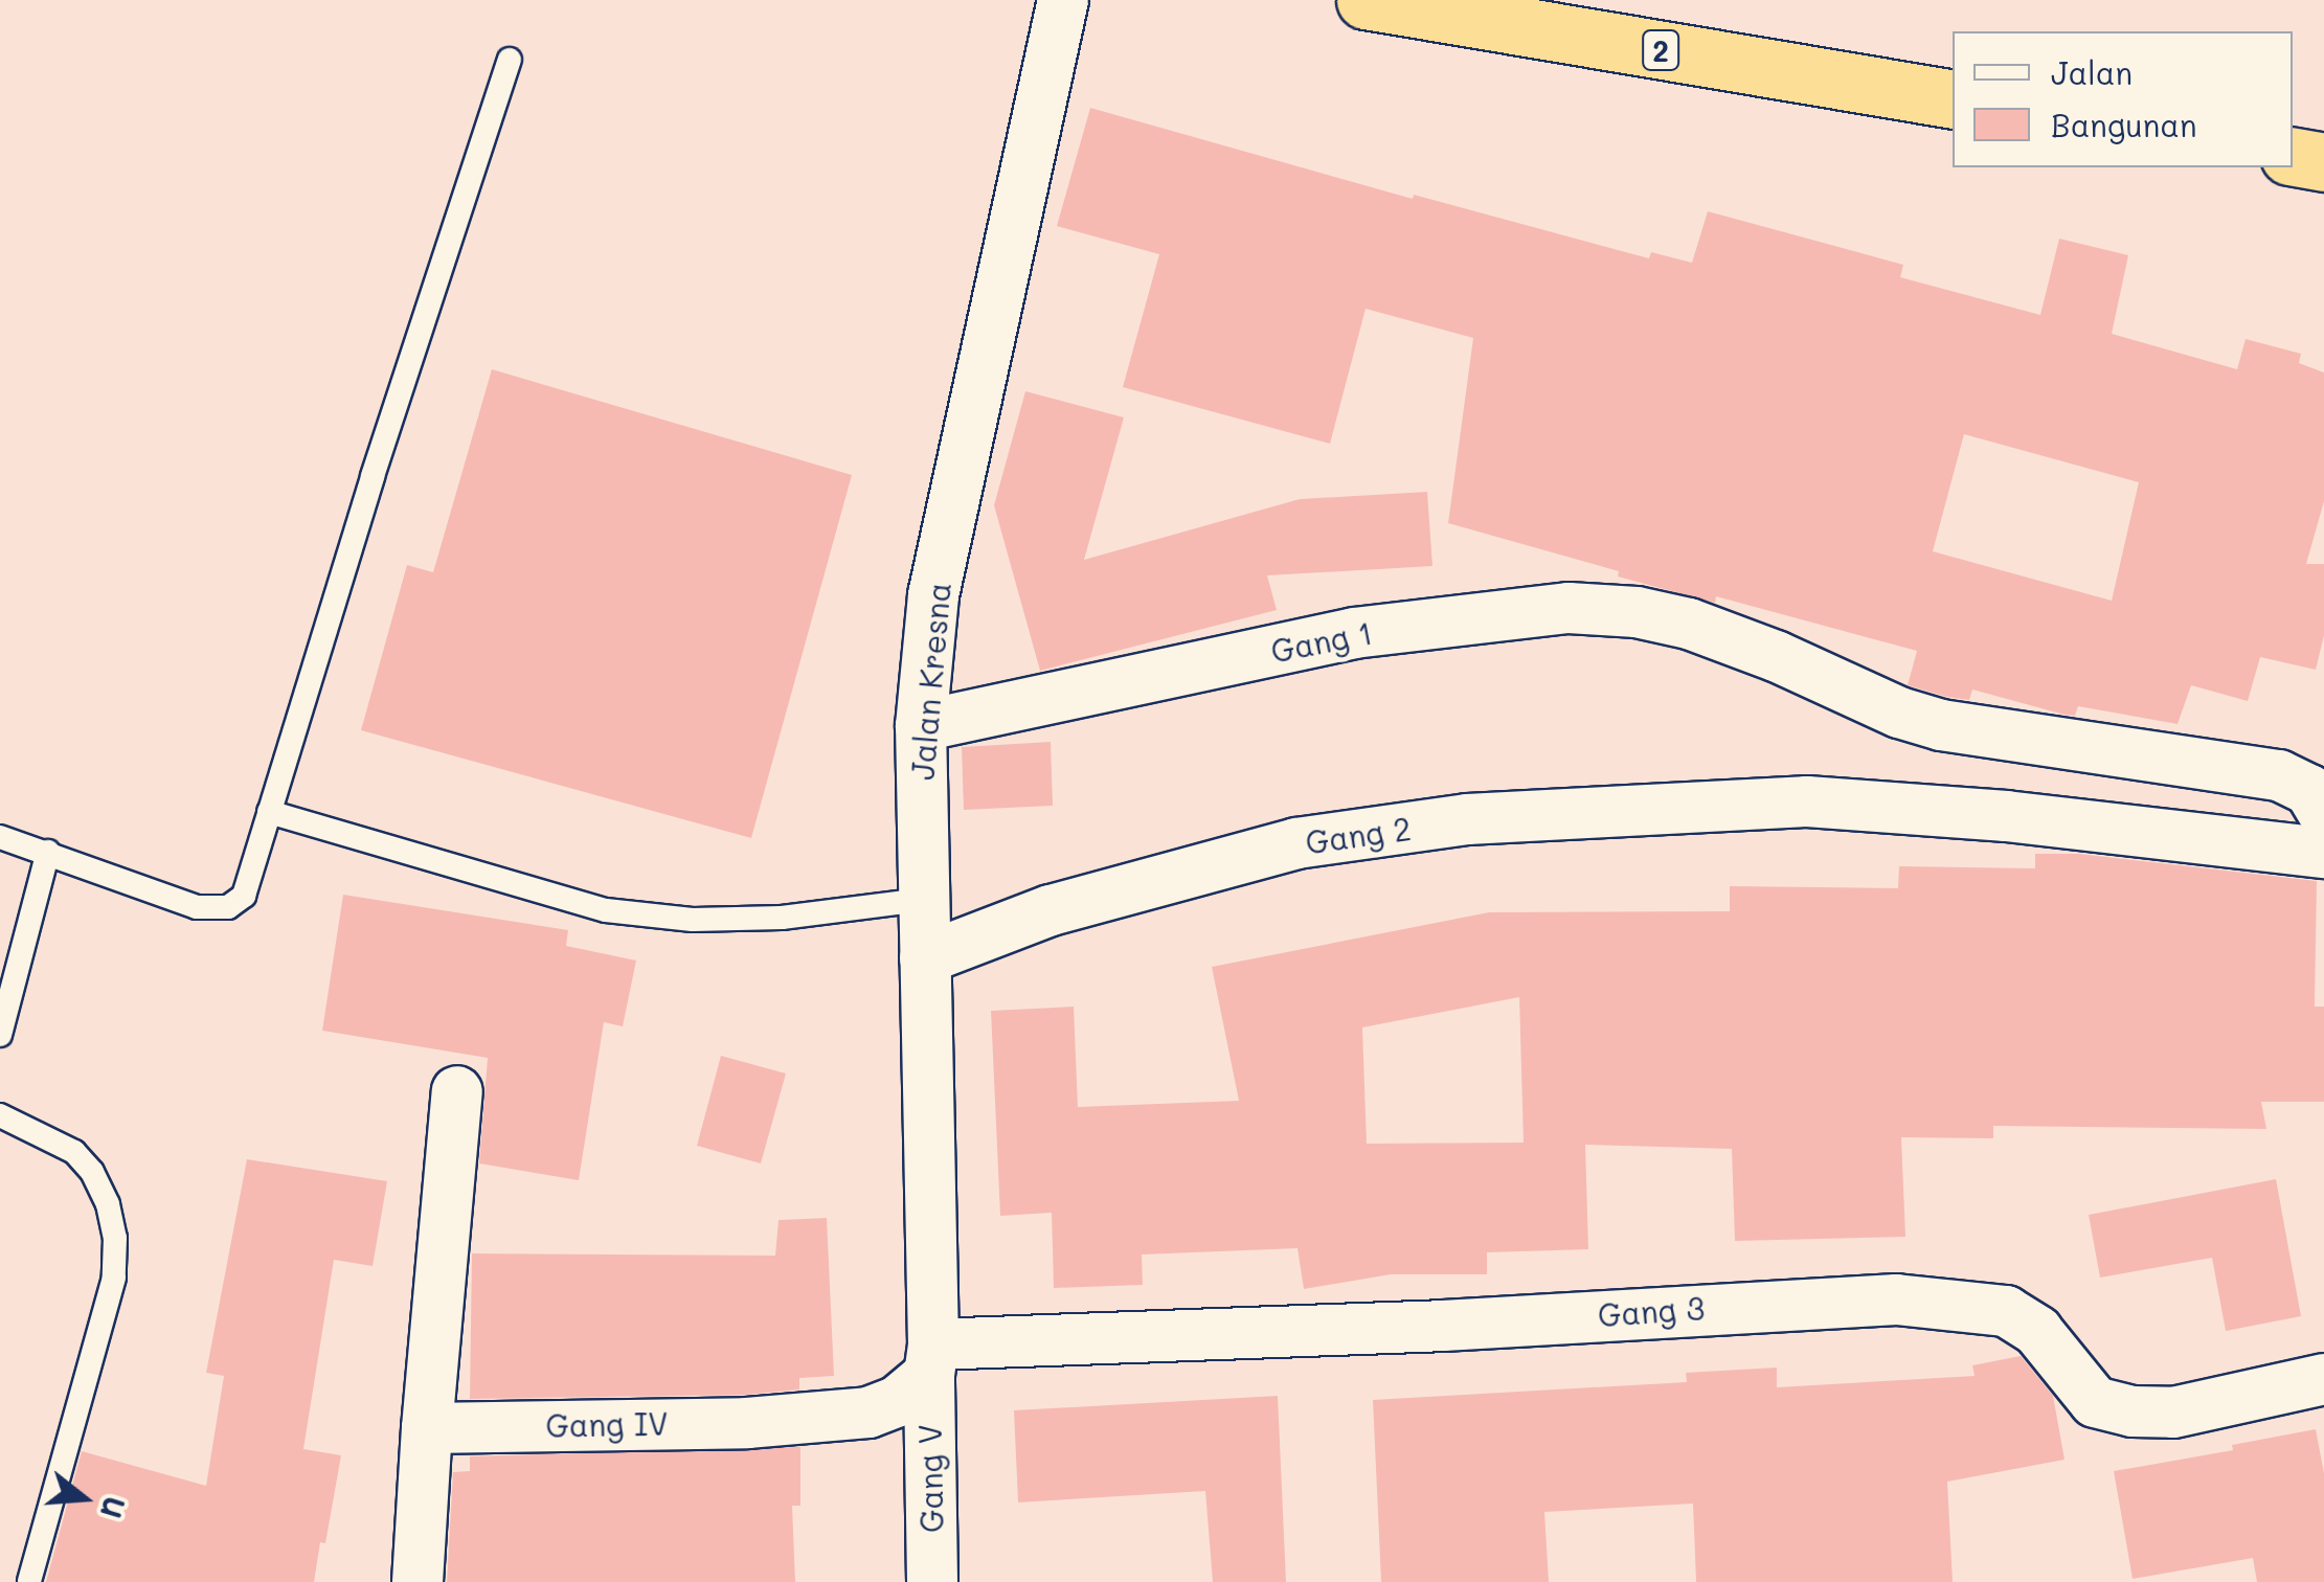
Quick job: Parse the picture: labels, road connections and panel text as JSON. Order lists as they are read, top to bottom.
{
  "streets": {
    "highway": ["2"],
    "street": [
      "Gang 1",
      "Jalan Kresna",
      "Gang 2",
      "Gang 3",
      "Gang IV",
      "Gang V"
    ]
  },
  "crossings": [
    ["Gang 1", "Jalan Kresna"],
    ["Jalan Kresna", "Gang 2"],
    ["Jalan Kresna", "Gang 3"],
    ["Jalan Kresna", "Gang IV"],
    ["Jalan Kresna", "Gang V"],
    ["Gang 3", "Gang IV"],
    ["Gang 3", "Gang V"],
    ["Gang IV", "Gang V"]
  ],
  "legend": ["Jalan", "Bangunan"],
  "north": "right"
}
